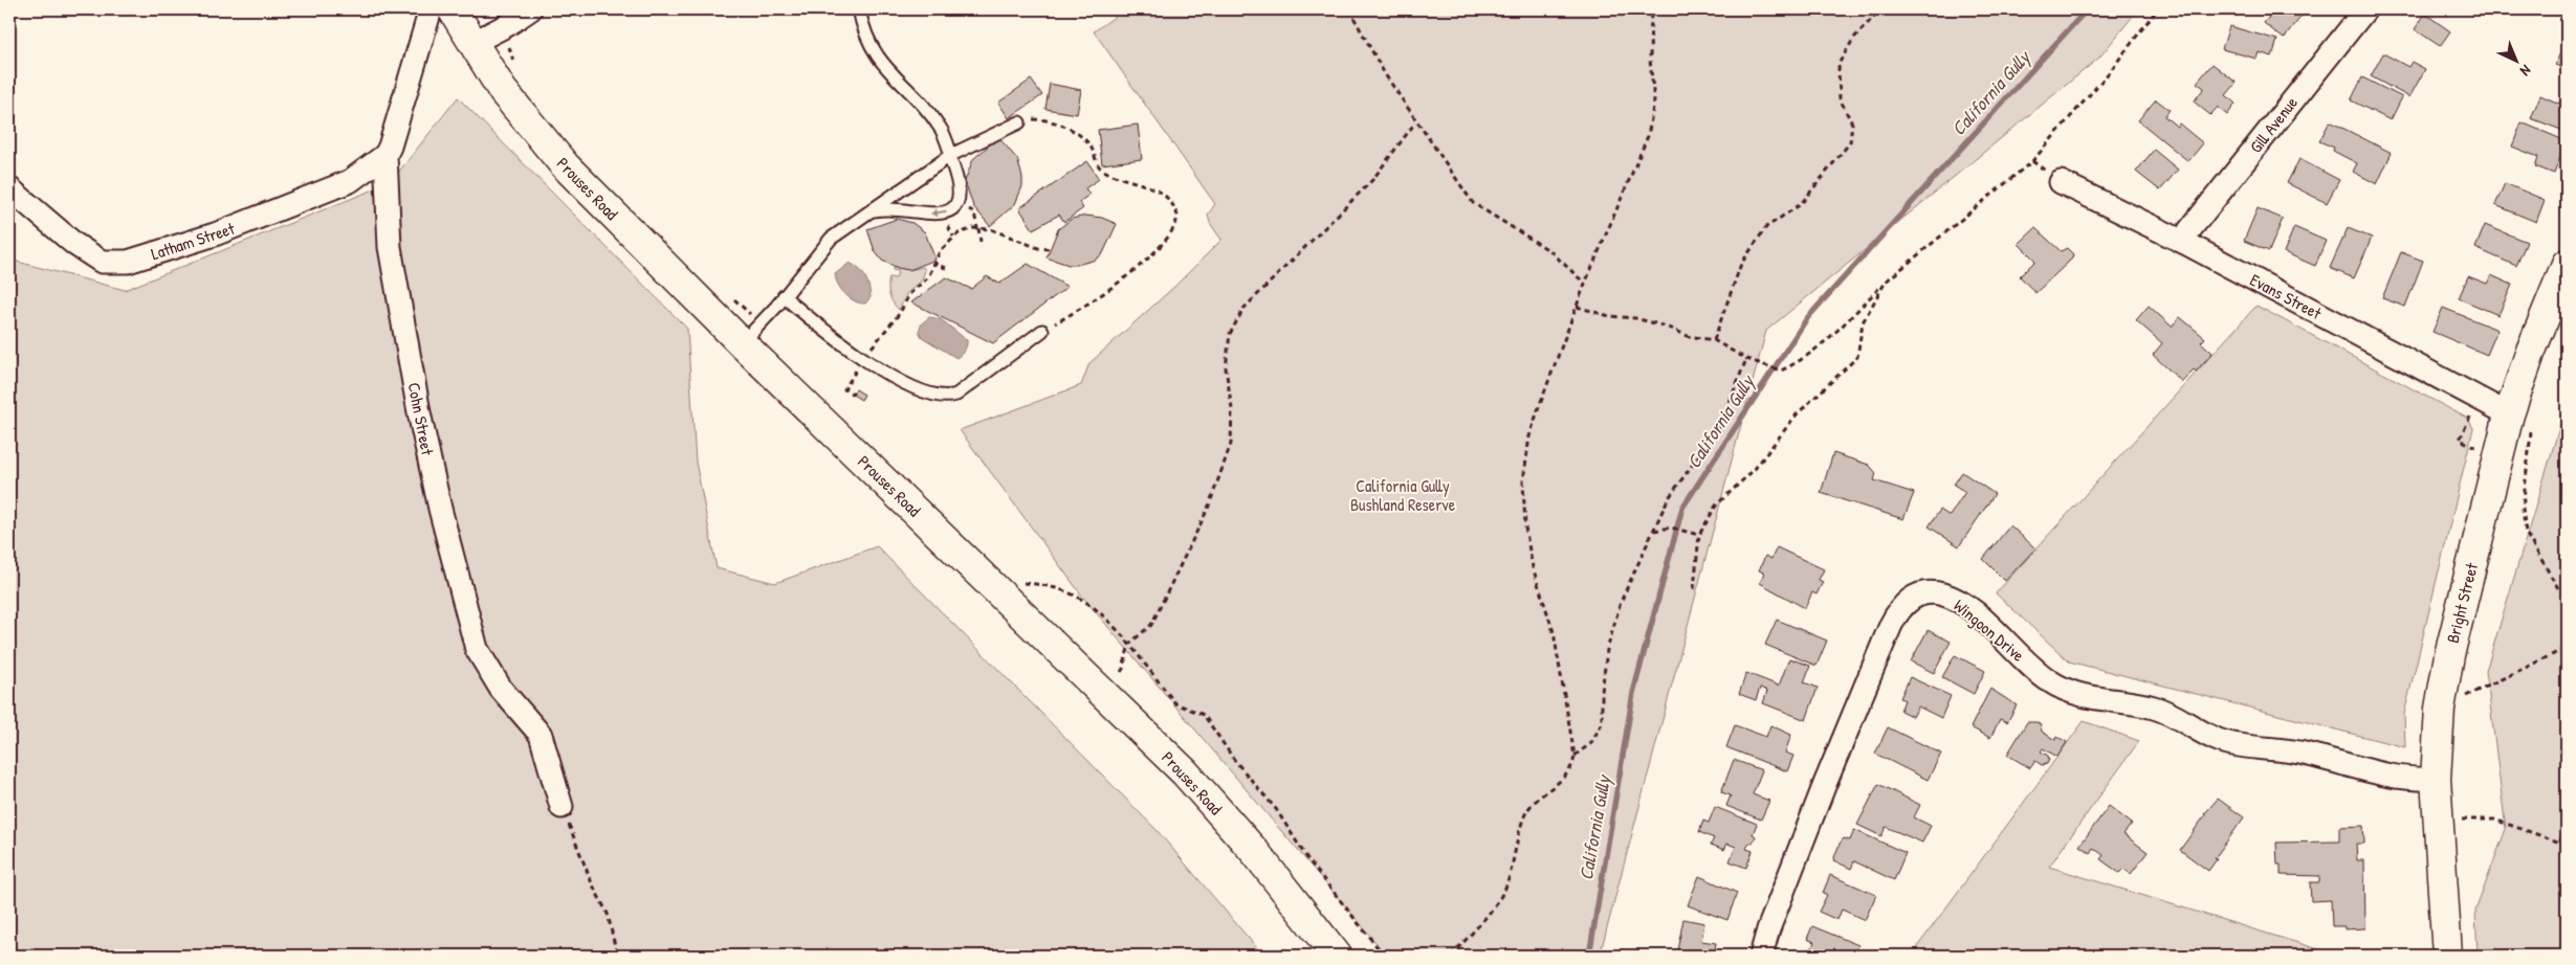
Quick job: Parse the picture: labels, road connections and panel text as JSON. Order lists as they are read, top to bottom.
{
  "streets": {
    "street": [
      "Gill Avenue",
      "Prouses Road",
      "Latham Street",
      "Evans Street",
      "Cohn Street",
      "Bright Street",
      "Wingoon Drive"
    ]
  },
  "crossings": [
    ["Gill Avenue", "Evans Street"],
    ["Latham Street", "Cohn Street"],
    ["Evans Street", "Bright Street"],
    ["Bright Street", "Wingoon Drive"]
  ],
  "water": ["California Gully"],
  "parks": ["California Gully Bushland Reserve"],
  "north": "bottom right"
}
